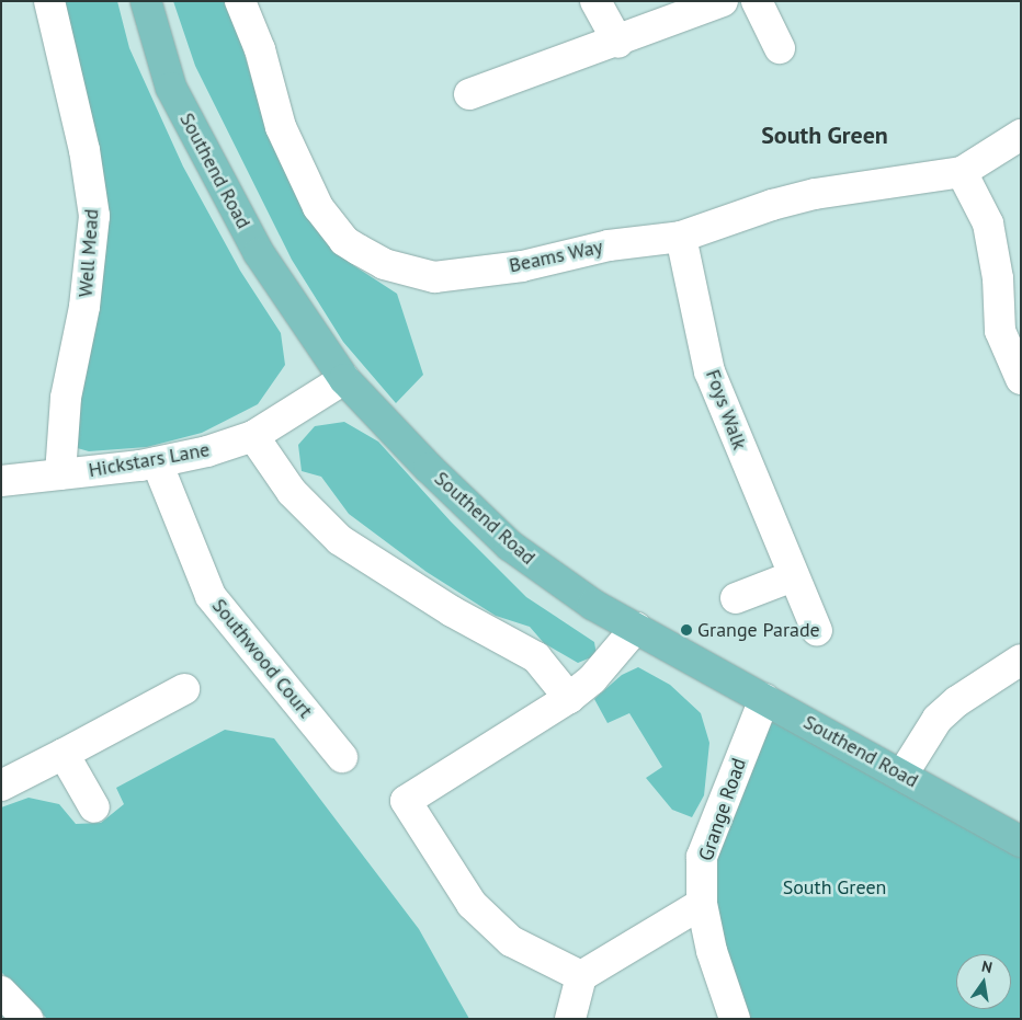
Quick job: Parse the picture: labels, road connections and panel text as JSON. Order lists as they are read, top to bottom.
{
  "streets": {
    "main road": ["Southend Road"],
    "street": [
      "Well Mead",
      "Beams Way",
      "Foys Walk",
      "Hickstars Lane",
      "Southwood Court",
      "Grange Road"
    ]
  },
  "crossings": [
    ["Southend Road", "Hickstars Lane"],
    ["Southend Road", "Grange Road"],
    ["Well Mead", "Hickstars Lane"],
    ["Beams Way", "Foys Walk"],
    ["Hickstars Lane", "Southwood Court"]
  ],
  "districts": ["South Green"],
  "parks": ["South Green"],
  "places": ["Grange Parade"],
  "north": "top"
}
